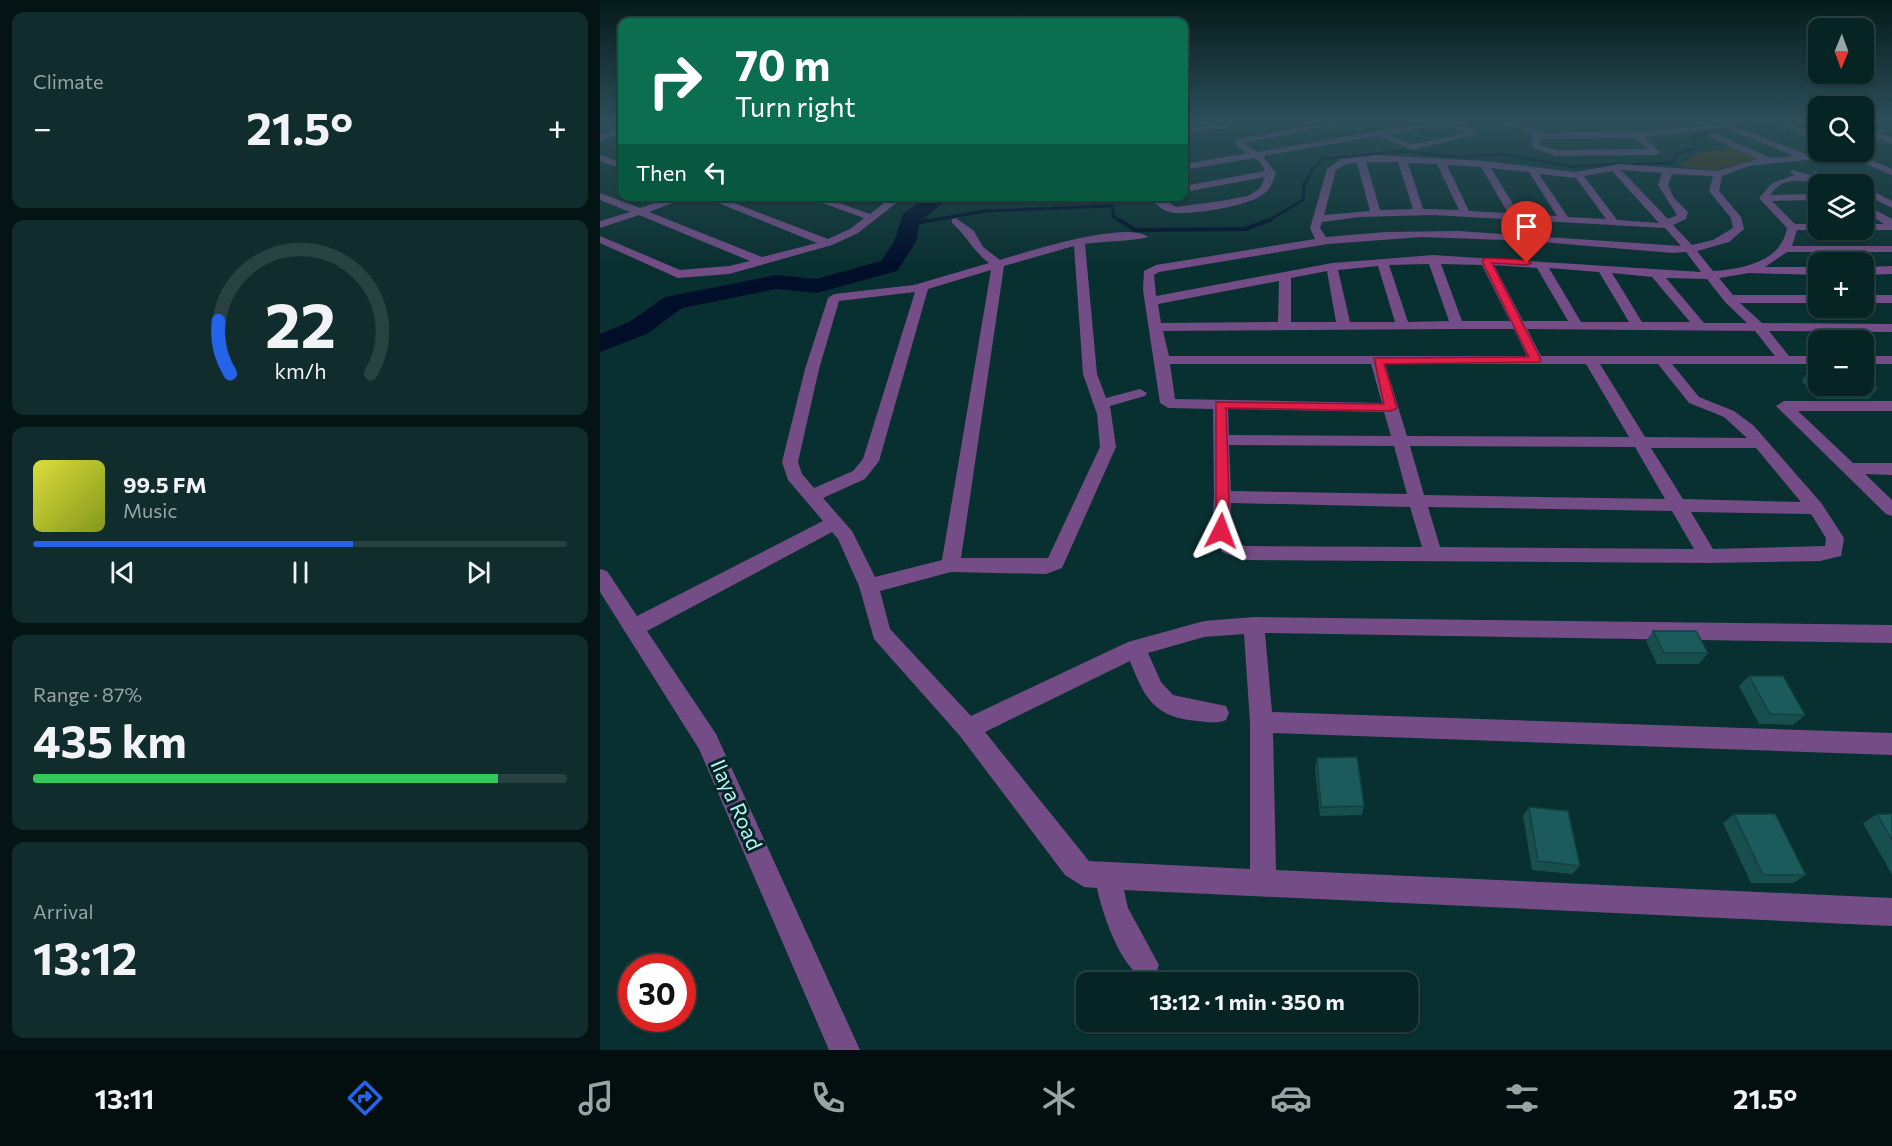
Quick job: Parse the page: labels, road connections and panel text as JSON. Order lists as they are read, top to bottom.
{
  "streets": {
    "street": ["Ilaya Road"]
  },
  "north": "bottom",
  "page": {
    "tile": [
      "Climate",
      ["Range · 87%", "435 km"],
      ["Arrival", "13:12"]
    ],
    "map_buttons": ["+", "−"],
    "turn": ["70 m", "Turn right"],
    "heat": ["−", "21.5°", "+"],
    "then": "Then",
    "song": ["99.5 FM", "Music"],
    "limit": "30",
    "trip": "13:12 · 1 min · 350 m",
    "tabs": ["13:11", "21.5°"],
    "gauge": ["22", "km/h"]
  }
}
